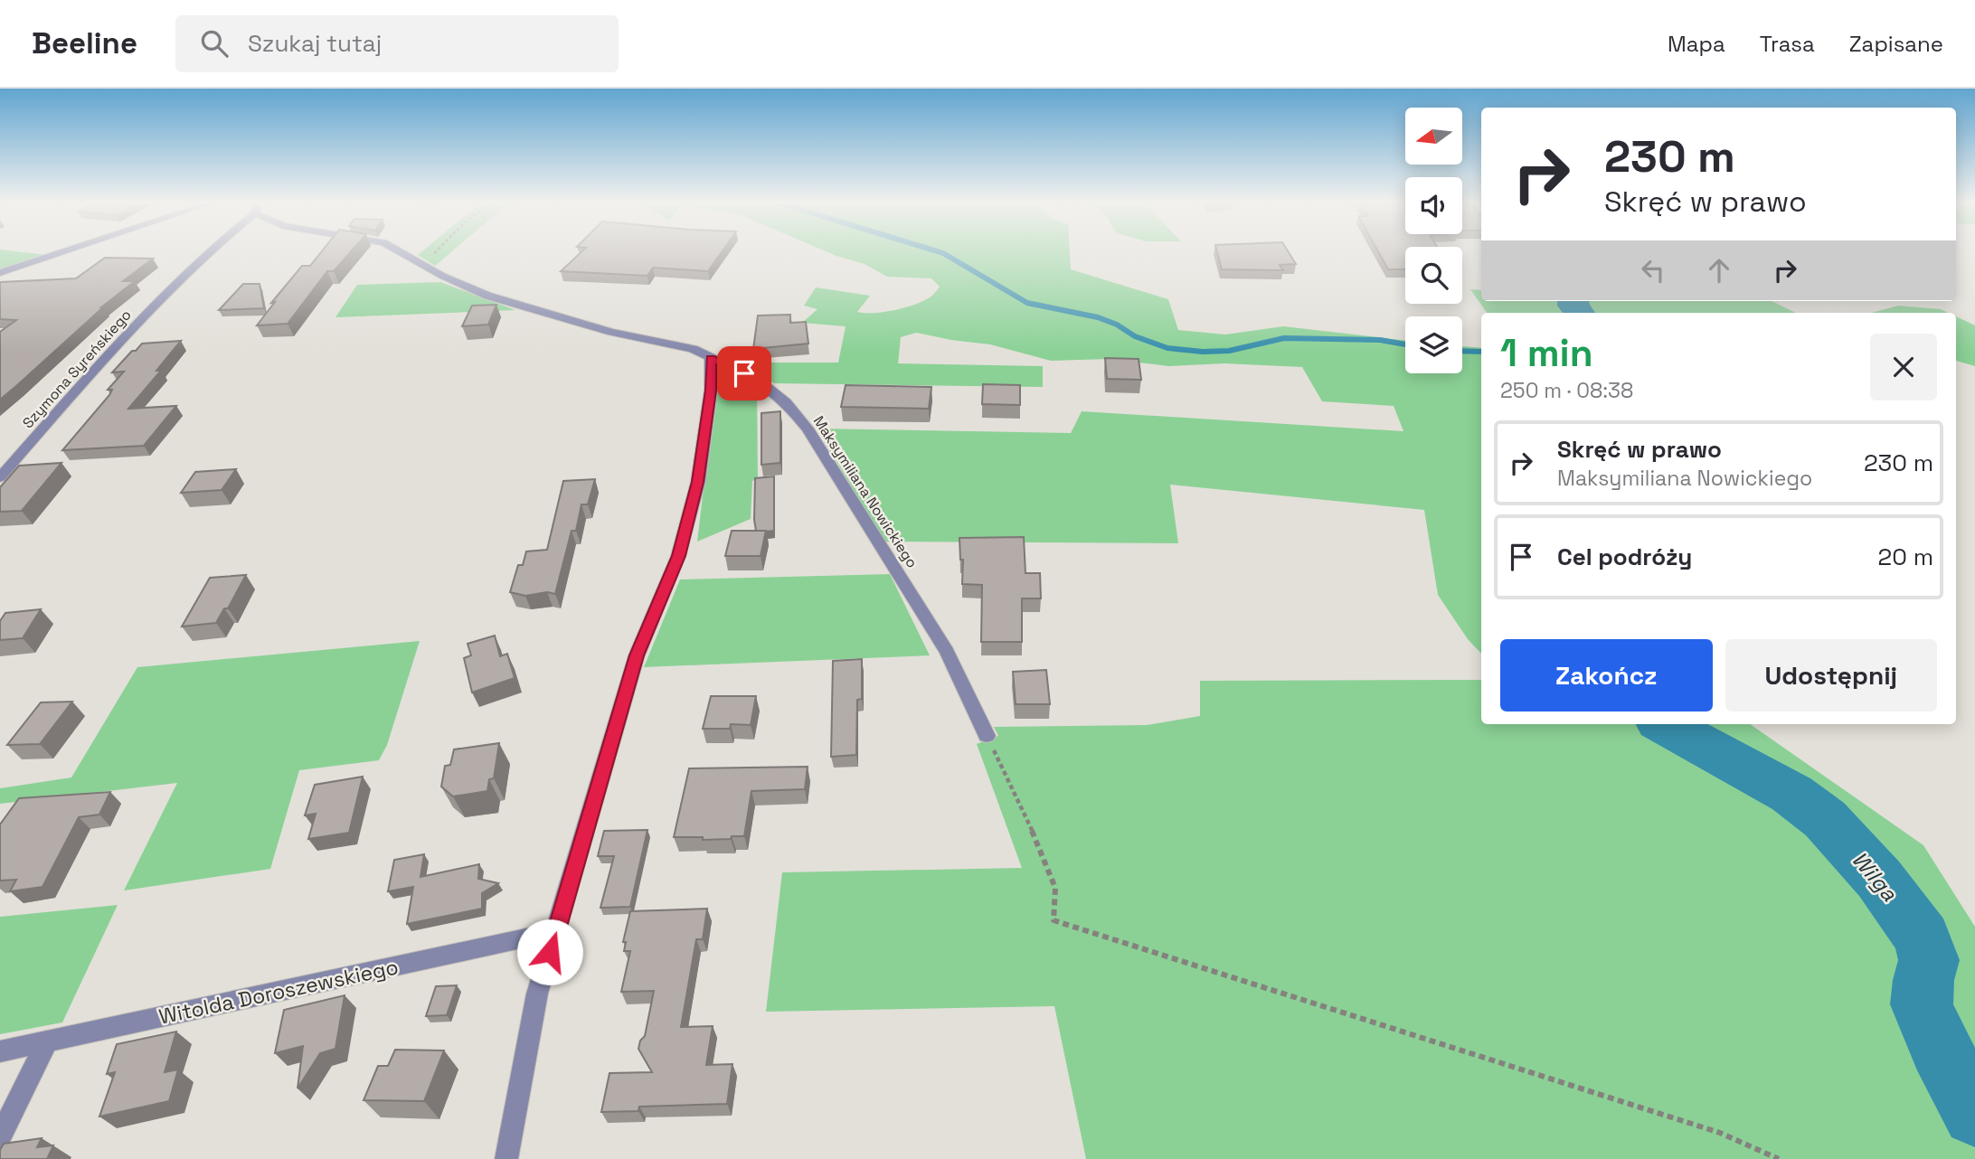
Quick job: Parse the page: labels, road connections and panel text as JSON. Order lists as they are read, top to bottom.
{
  "streets": {
    "street": ["Szymona Syreńskiego", "Maksymiliana Nowickiego", "Witolda Doroszewskiego"]
  },
  "water": ["Wilga"],
  "north": "left",
  "page": {
    "header": "Beeline",
    "search": "Szukaj tutaj",
    "nav": ["Mapa", "Trasa", "Zapisane"],
    "turn": ["230 m", "Skręć w prawo"],
    "heading": ["1 min", "250 m · 08:38"],
    "list": [
      {
        "name": "Skręć w prawo",
        "note": "Maksymiliana Nowickiego",
        "value": "230 m"
      },
      {
        "name": "Cel podróży",
        "value": "20 m"
      }
    ],
    "buttons": ["Zakończ", "Udostępnij"]
  }
}
